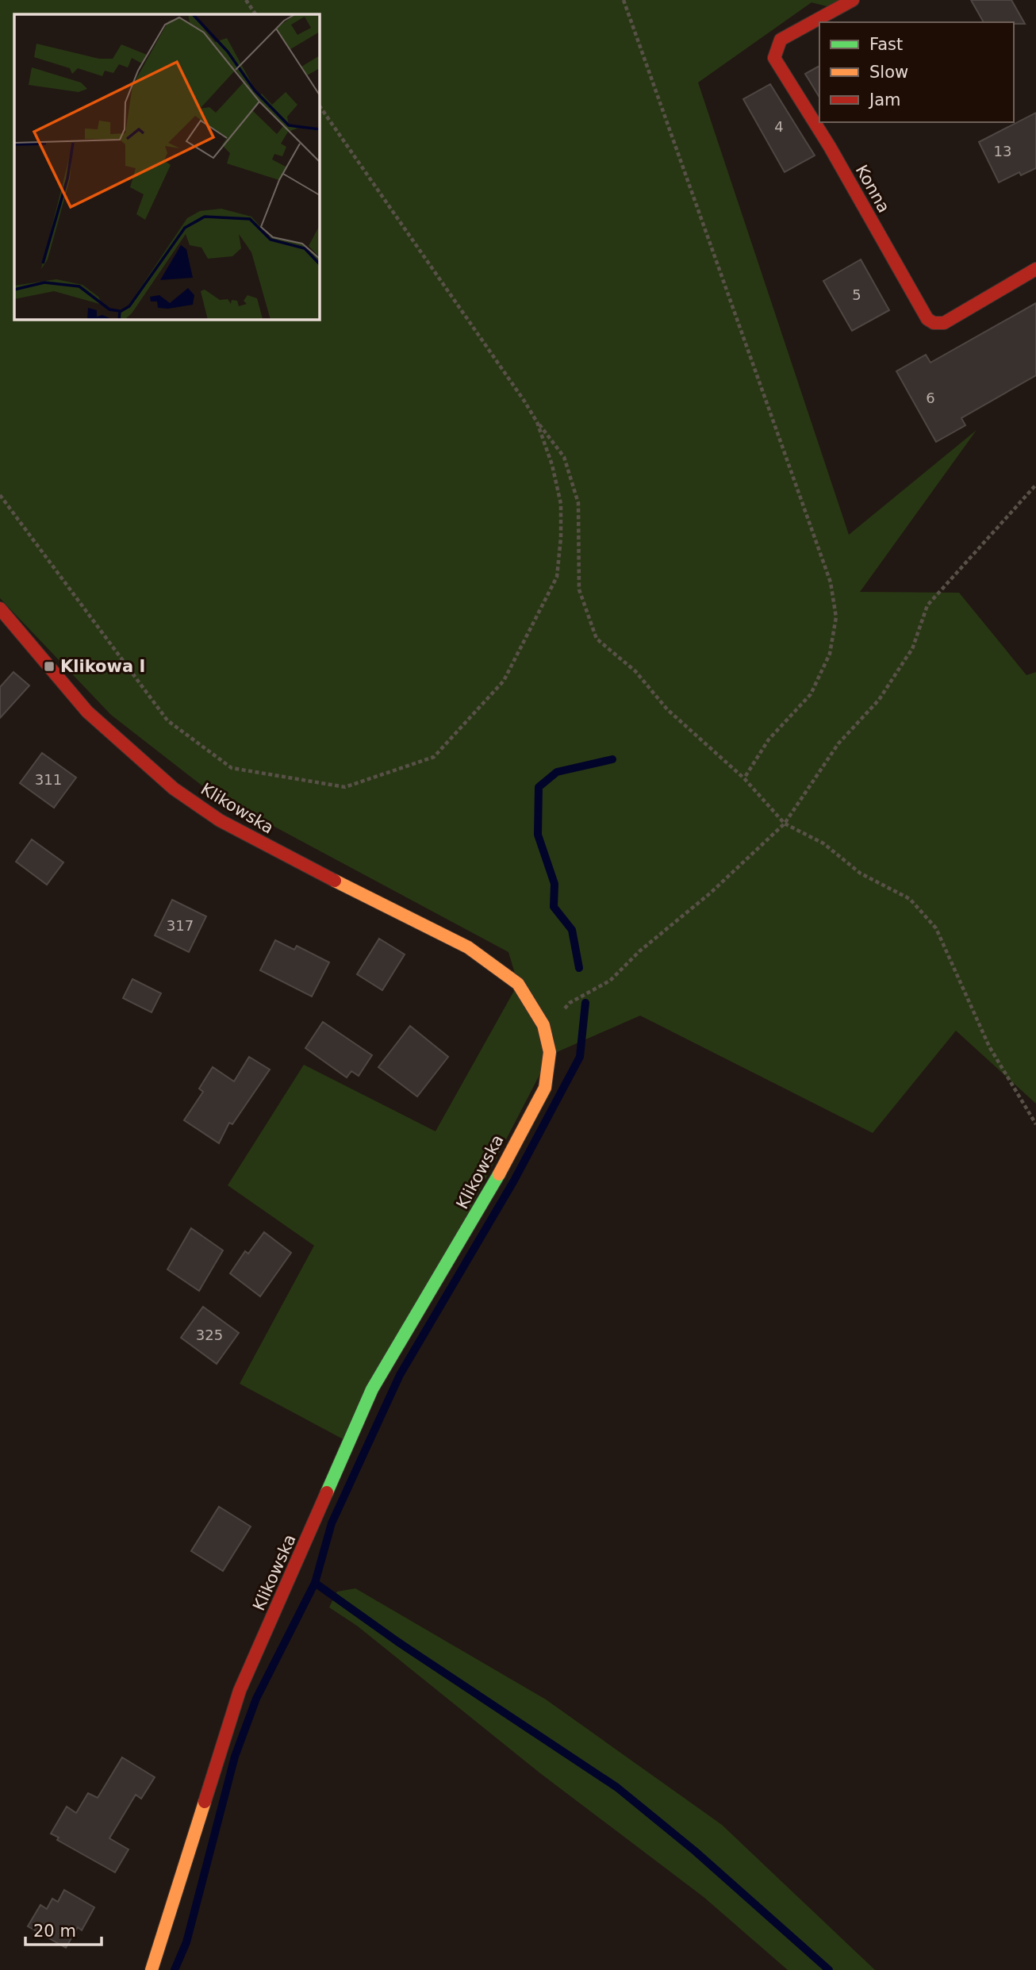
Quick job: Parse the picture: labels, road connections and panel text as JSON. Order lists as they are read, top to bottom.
{
  "streets": {
    "street": ["Konna", "Klikowska"]
  },
  "places": {
    "transit": ["Klikowa I"]
  },
  "house_numbers": [
    "4",
    "13",
    "5",
    "6",
    "311",
    "317",
    "325"
  ],
  "legend": ["Fast", "Slow", "Jam"],
  "scale_bar": "20 m"
}
